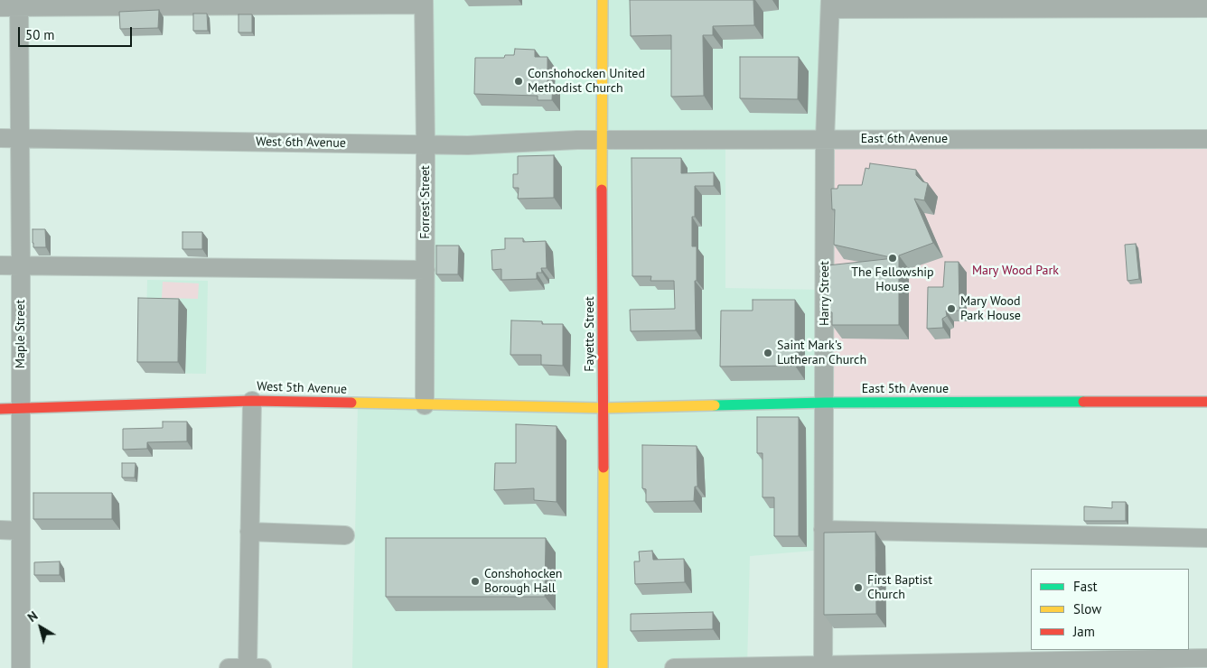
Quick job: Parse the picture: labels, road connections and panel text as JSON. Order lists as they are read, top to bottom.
{
  "streets": {
    "street": [
      "East 6th Avenue",
      "West 6th Avenue",
      "Forrest Street",
      "Harry Street",
      "Maple Street",
      "Fayette Street",
      "West 5th Avenue",
      "East 5th Avenue"
    ]
  },
  "crossings": [
    ["East 6th Avenue", "West 6th Avenue"],
    ["East 6th Avenue", "Harry Street"],
    ["East 6th Avenue", "Fayette Street"],
    ["West 6th Avenue", "Forrest Street"],
    ["West 6th Avenue", "Maple Street"],
    ["West 6th Avenue", "Fayette Street"],
    ["Forrest Street", "West 5th Avenue"],
    ["Harry Street", "East 5th Avenue"],
    ["Maple Street", "West 5th Avenue"],
    ["Fayette Street", "West 5th Avenue"],
    ["Fayette Street", "East 5th Avenue"],
    ["West 5th Avenue", "East 5th Avenue"]
  ],
  "parks": ["Mary Wood Park"],
  "places": [
    "Conshohocken United Methodist Church",
    "The Fellowship House",
    "Mary Wood Park House",
    "Saint Mark's Lutheran Church",
    "Conshohocken Borough Hall",
    "First Baptist Church"
  ],
  "legend": ["Fast", "Slow", "Jam"],
  "scale_bar": "50 m",
  "north": "top left"
}
